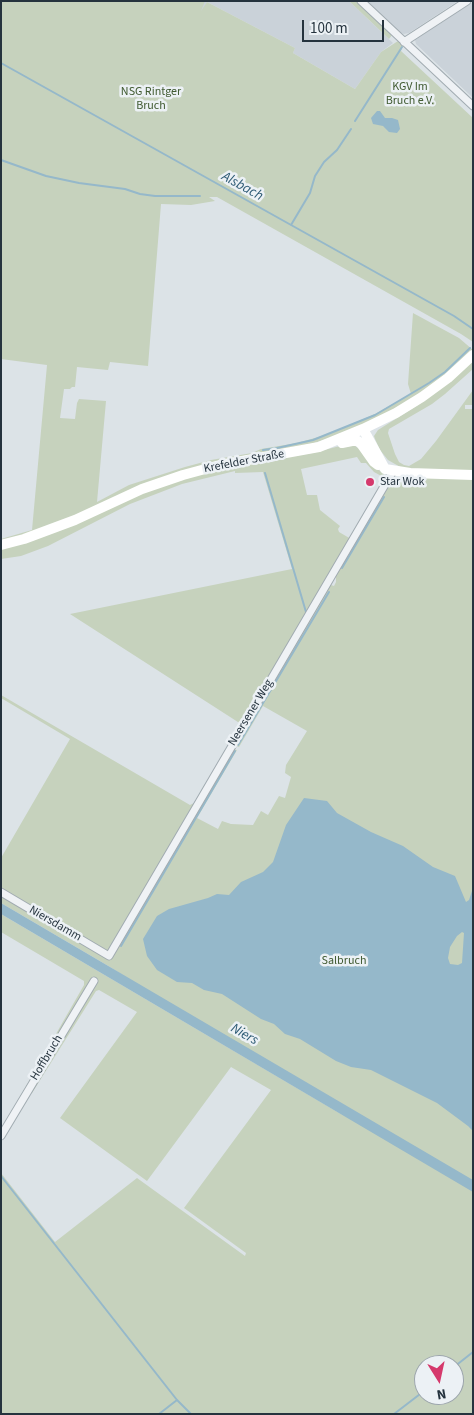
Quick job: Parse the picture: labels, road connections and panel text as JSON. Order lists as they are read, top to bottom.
{
  "streets": {
    "main road": ["Krefelder Straße"],
    "street": ["Neersener Weg", "Niersdamm", "Hoffbruch"]
  },
  "crossings": [
    ["Neersener Weg", "Niersdamm"]
  ],
  "water": ["Alsbach", "Niers"],
  "parks": ["KGV Im Bruch e.V.", "NSG Rintger Bruch", "Salbruch"],
  "places": ["Star Wok"],
  "scale_bar": "100 m",
  "north": "bottom"
}
